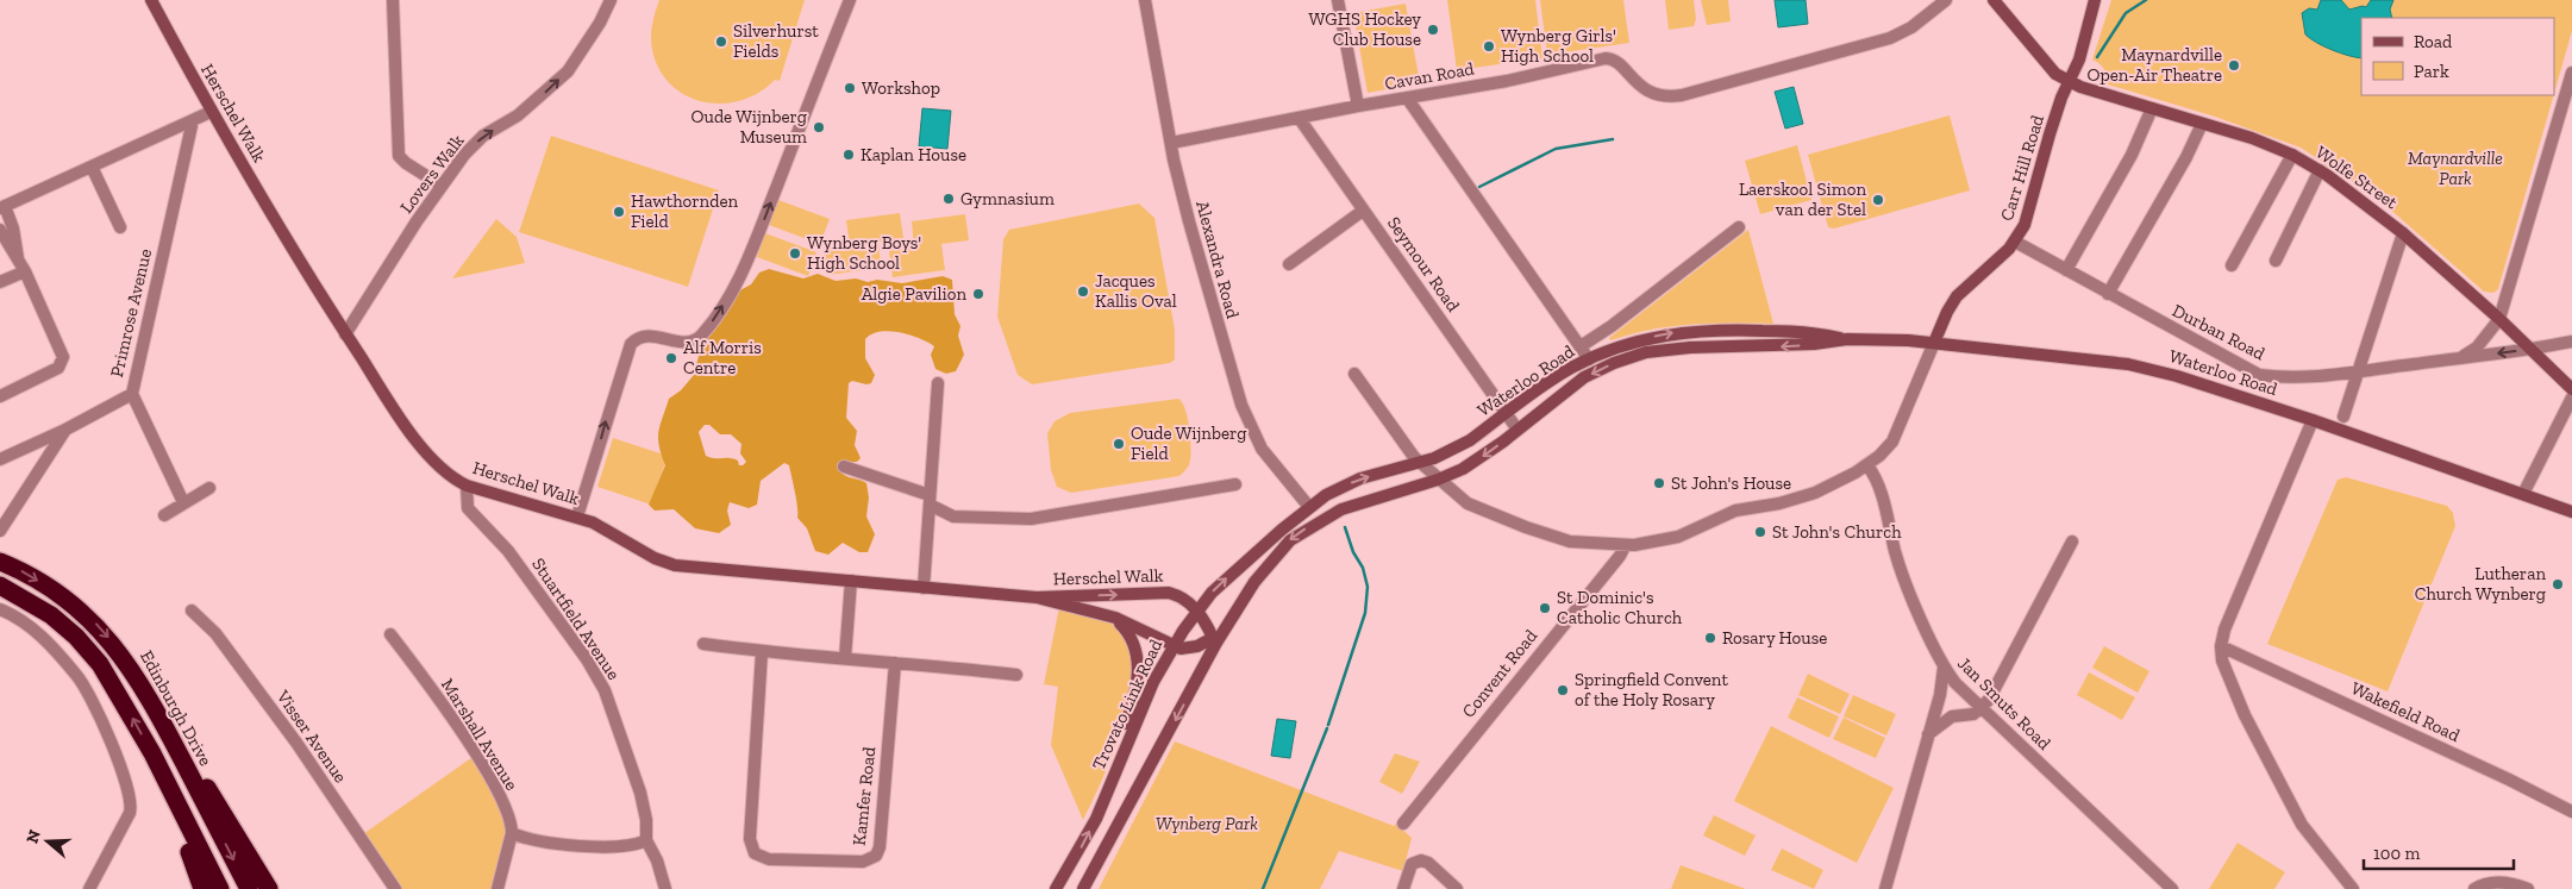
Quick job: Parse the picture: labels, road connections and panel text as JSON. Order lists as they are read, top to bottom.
{
  "streets": {
    "highway": ["Edinburgh Drive"],
    "main road": [
      "Herschel Walk",
      "Carr Hill Road",
      "Wolfe Street",
      "Waterloo Road",
      "Trovato Link Road"
    ],
    "street": [
      "Cavan Road",
      "Lovers Walk",
      "Alexandra Road",
      "Seymour Road",
      "Primrose Avenue",
      "Durban Road",
      "Stuartfield Avenue",
      "Convent Road",
      "Jan Smuts Road",
      "Wakefield Road",
      "Marshall Avenue",
      "Visser Avenue",
      "Kamfer Road"
    ]
  },
  "crossings": [
    ["Cavan Road", "Alexandra Road"],
    ["Cavan Road", "Seymour Road"],
    ["Herschel Walk", "Lovers Walk"],
    ["Herschel Walk", "Stuartfield Avenue"],
    ["Herschel Walk", "Trovato Link Road"],
    ["Carr Hill Road", "Wolfe Street"],
    ["Carr Hill Road", "Durban Road"],
    ["Carr Hill Road", "Waterloo Road"],
    ["Wolfe Street", "Durban Road"],
    ["Alexandra Road", "Waterloo Road"],
    ["Alexandra Road", "Trovato Link Road"],
    ["Seymour Road", "Waterloo Road"],
    ["Waterloo Road", "Trovato Link Road"]
  ],
  "one_way": ["Lovers Walk"],
  "parks": ["Maynardville Park", "Wynberg Park"],
  "places": [
    "WGHS Hockey Club House",
    "Silverhurst Fields",
    "Wynberg Girls' High School",
    "Maynardville Open-Air Theatre",
    "Workshop",
    "Oude Wijnberg Museum",
    "Kaplan House",
    "Gymnasium",
    "Laerskool Simon van der Stel",
    "Hawthornden Field",
    "Wynberg Boys' High School",
    "Jacques Kallis Oval",
    "Algie Pavilion",
    "Alf Morris Centre",
    "Oude Wijnberg Field",
    "St John's House",
    "St John's Church",
    "Lutheran Church Wynberg",
    "St Dominic's Catholic Church",
    "Rosary House",
    "Springfield Convent of the Holy Rosary"
  ],
  "legend": ["Road", "Park"],
  "scale_bar": "100 m",
  "north": "left"
}
